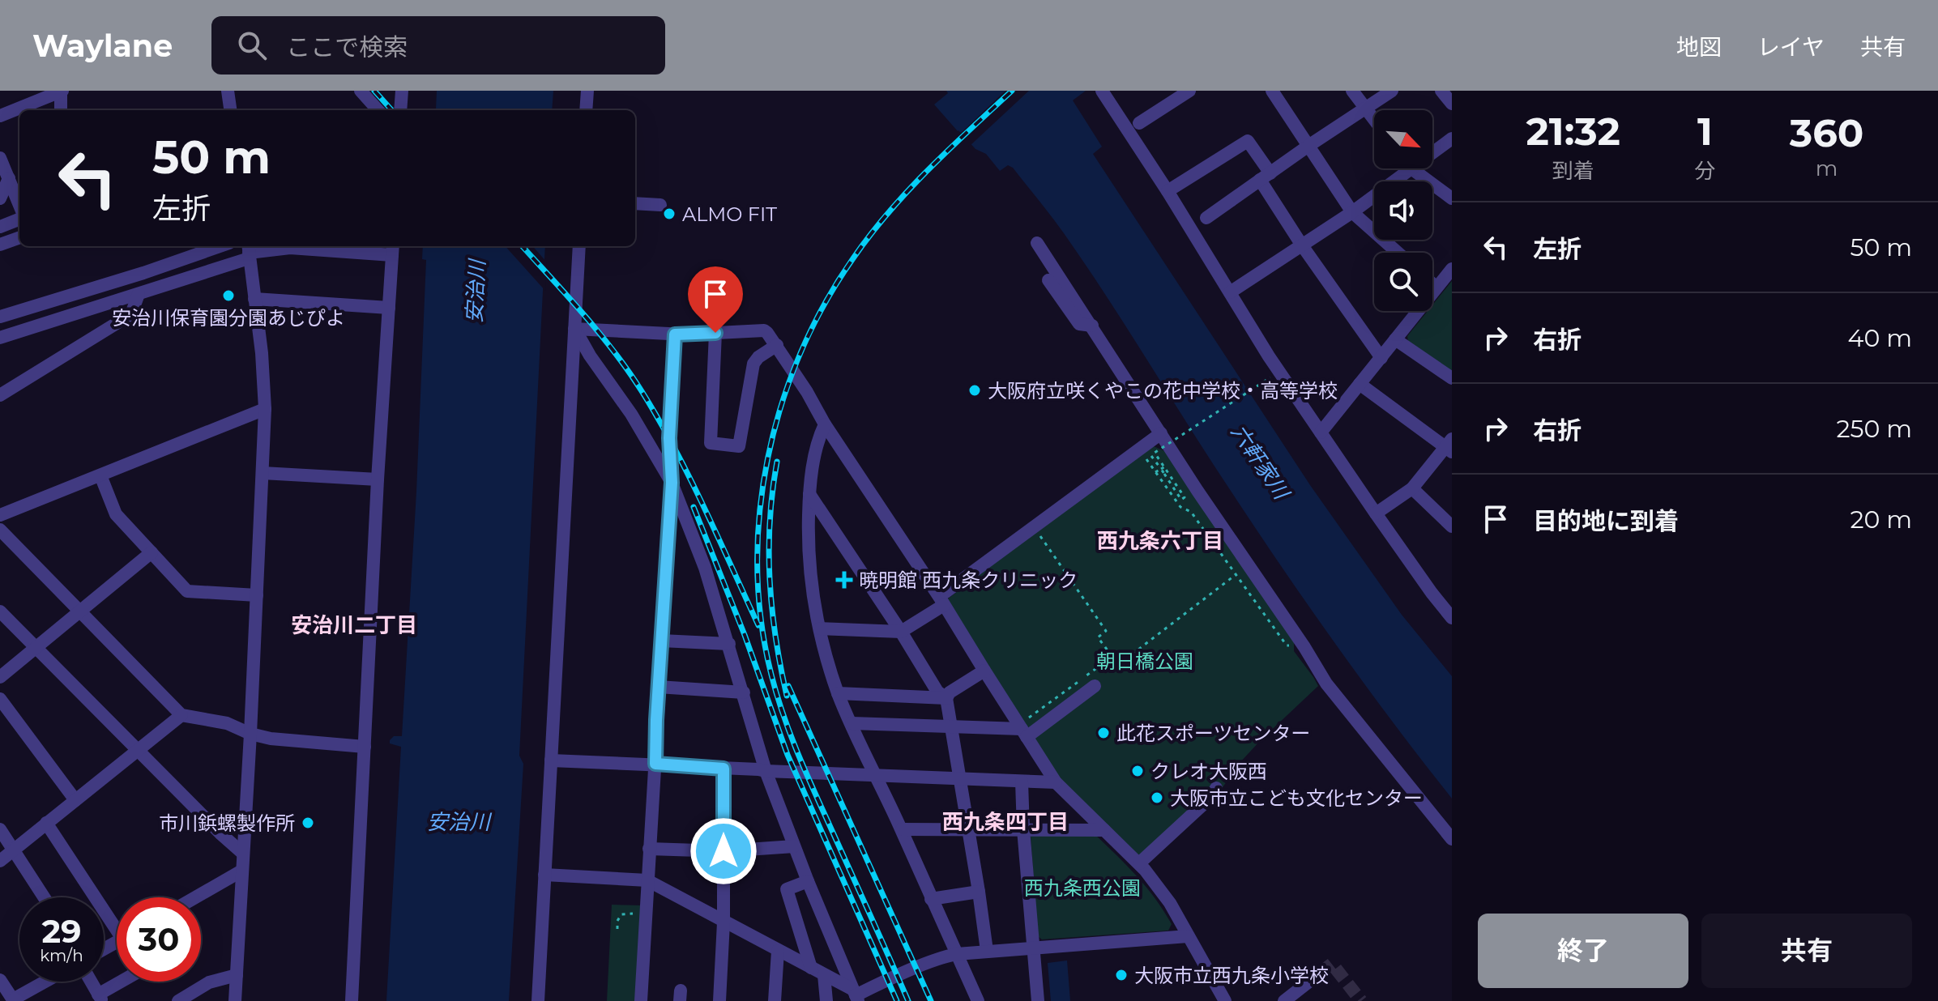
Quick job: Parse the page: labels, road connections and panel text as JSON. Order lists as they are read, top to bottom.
{
  "districts": ["西九条六丁目", "安治川二丁目", "西九条四丁目"],
  "water": ["安治川", "六軒家川"],
  "parks": ["朝日橋公園", "西九条西公園"],
  "places": {
    "other": [
      "ALMO FIT",
      "安治川保育園分園あじぴよ",
      "大阪府立咲くやこの花中学校・高等学校",
      "此花スポーツセンター",
      "クレオ大阪西",
      "大阪市立こども文化センター",
      "市川鋲螺製作所",
      "大阪市立西九条小学校"
    ],
    "health": ["暁明館 西九条クリニック"]
  },
  "north": "bottom right",
  "page": {
    "header": "Waylane",
    "search": "ここで検索",
    "nav": ["地図", "レイヤ", "共有"],
    "eta": [
      "21:32",
      "到着",
      "1",
      "分",
      "360",
      "m"
    ],
    "turn": ["50 m", "左折"],
    "list": [
      {
        "name": "左折",
        "value": "50 m"
      },
      {
        "name": "右折",
        "value": "40 m"
      },
      {
        "name": "右折",
        "value": "250 m"
      },
      {
        "name": "目的地に到着",
        "value": "20 m"
      }
    ],
    "speed": "29 km/h",
    "limit": "30",
    "buttons": ["終了", "共有"]
  }
}
